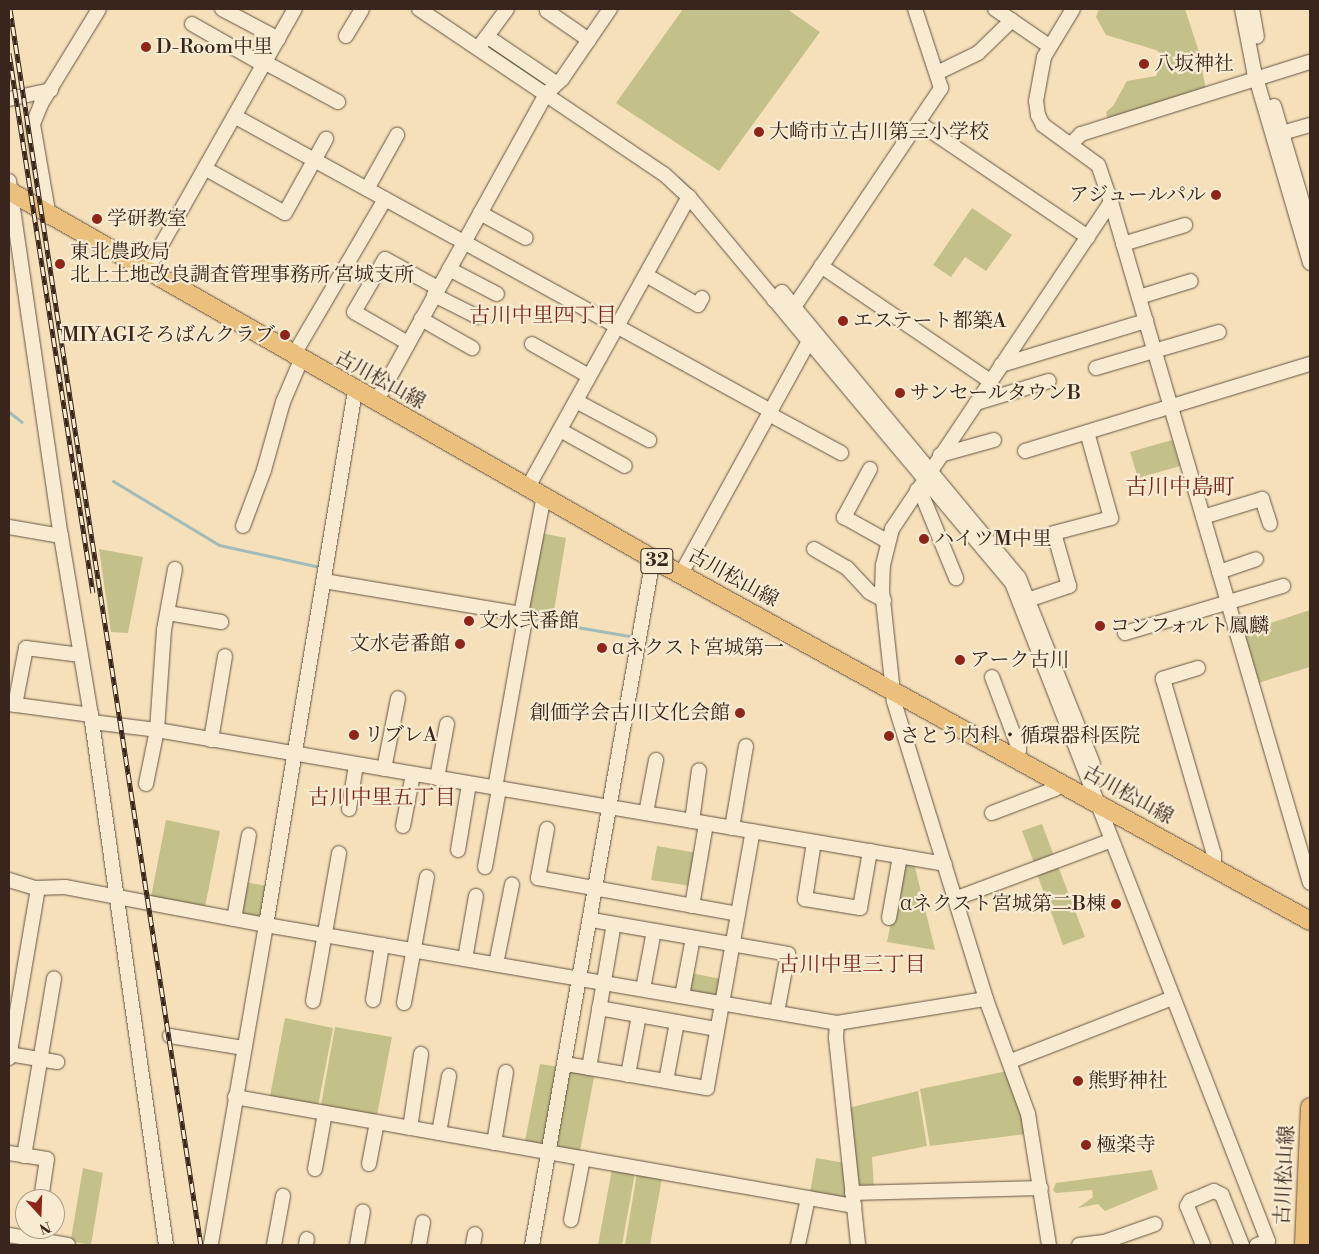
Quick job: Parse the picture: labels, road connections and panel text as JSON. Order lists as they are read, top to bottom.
{
  "streets": {
    "main road": ["古川松山線", "32"]
  },
  "districts": [
    "古川中里四丁目",
    "古川中島町",
    "古川中里五丁目",
    "古川中里三丁目"
  ],
  "places": [
    "D-Room中里",
    "八坂神社",
    "大崎市立古川第三小学校",
    "アジュールパル",
    "学研教室",
    "東北農政局 北上土地改良調査管理事務所 宮城支所",
    "エステート都築A",
    "MIYAGIそろばんクラブ",
    "サンセールタウンB",
    "ハイツM中里",
    "文水弐番館",
    "コンフォルト鳳麟",
    "文水壱番館",
    "αネクスト宮城第一",
    "アーク古川",
    "創価学会古川文化会館",
    "リブレA",
    "さとう内科・循環器科医院",
    "αネクスト宮城第二B棟",
    "熊野神社",
    "極楽寺"
  ],
  "north": "bottom"
}
